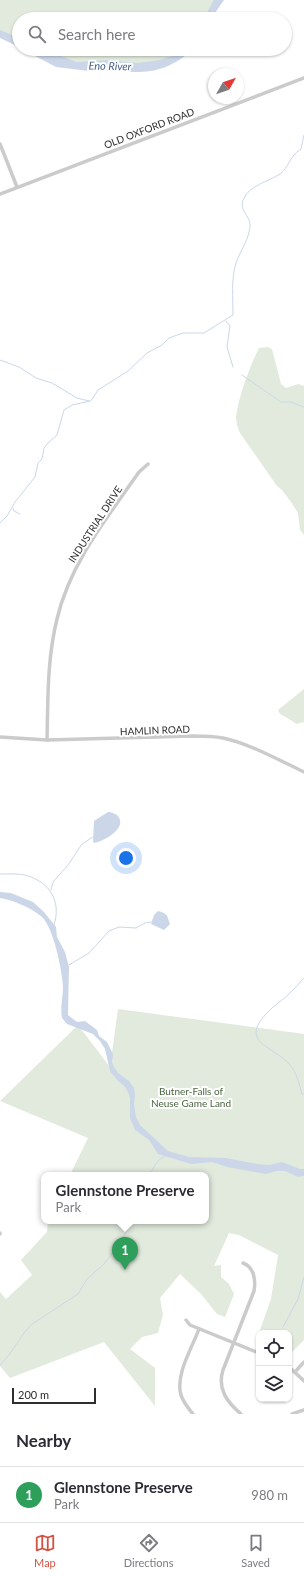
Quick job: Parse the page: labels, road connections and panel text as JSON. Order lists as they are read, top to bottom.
{
  "streets": {
    "street": ["OLD OXFORD ROAD", "INDUSTRIAL DRIVE", "HAMLIN ROAD"]
  },
  "crossings": [
    ["INDUSTRIAL DRIVE", "HAMLIN ROAD"]
  ],
  "water": ["Eno River"],
  "parks": ["Butner-Falls of Neuse Game Land"],
  "scale_bar": "200 m",
  "north": "top right",
  "page": {
    "search": "Search here",
    "popup": ["Glennstone Preserve", "Park"],
    "pins": "1",
    "scale": "200 m",
    "heading": "Nearby",
    "list": [
      {
        "mark": "1",
        "name": "Glennstone Preserve",
        "note": "Park",
        "value": "980 m"
      }
    ],
    "nav": ["Map", "Directions", "Saved"]
  }
}
